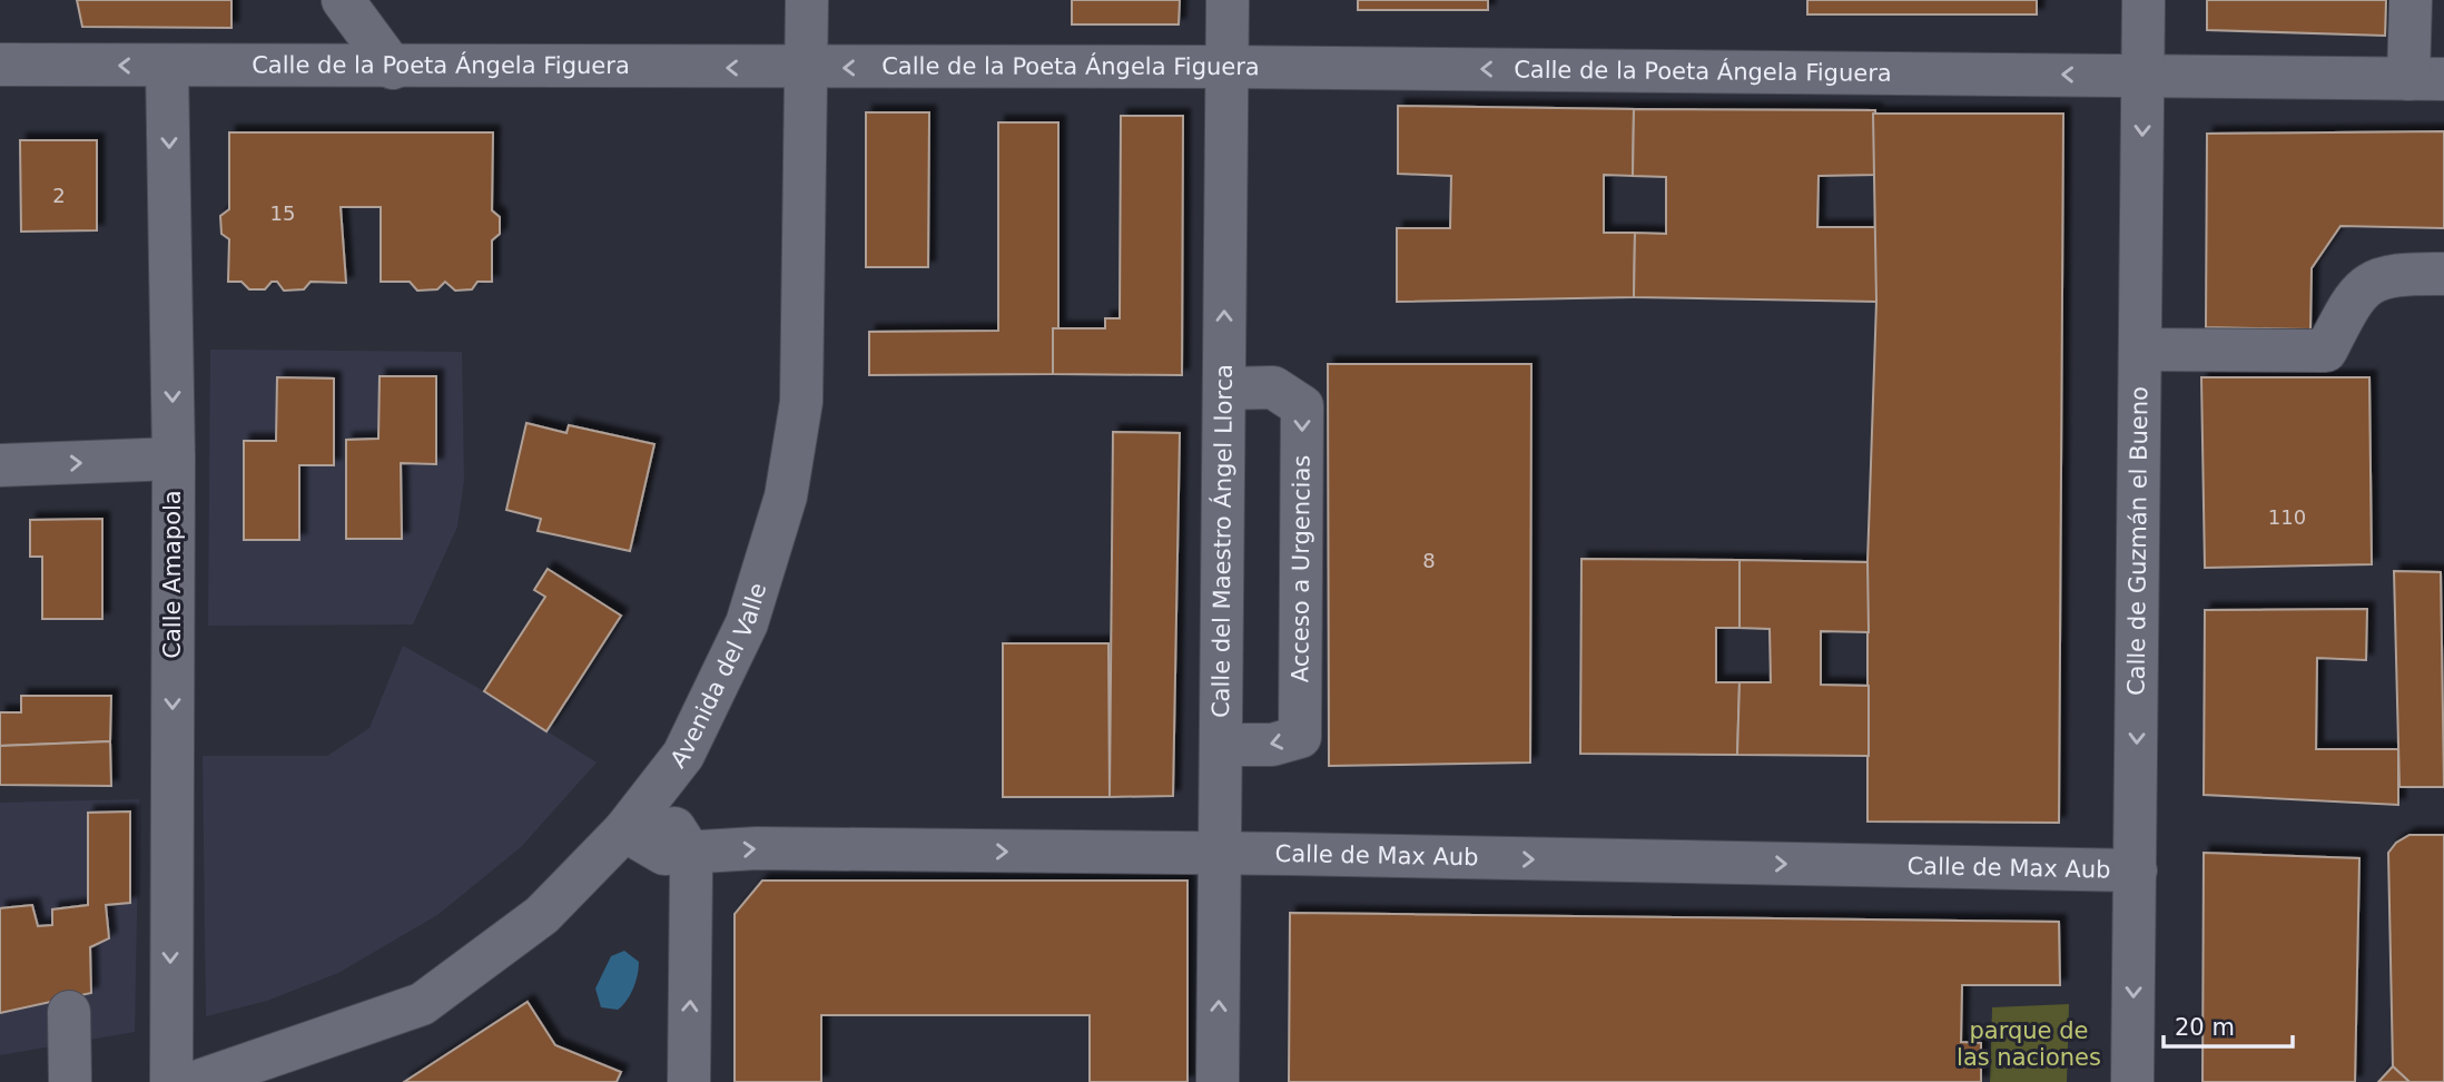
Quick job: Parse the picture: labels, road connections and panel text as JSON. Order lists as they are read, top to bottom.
{
  "streets": {
    "street": [
      "Calle de la Poeta Ángela Figuera",
      "Calle del Maestro Ángel Llorca",
      "Calle de Guzmán el Bueno",
      "Acceso a Urgencias",
      "Calle Amapola",
      "Avenida del Valle",
      "Calle de Max Aub"
    ]
  },
  "crossings": [
    ["Calle de la Poeta Ángela Figuera", "Calle del Maestro Ángel Llorca"],
    ["Calle de la Poeta Ángela Figuera", "Calle de Guzmán el Bueno"],
    ["Calle de la Poeta Ángela Figuera", "Calle Amapola"],
    ["Calle de la Poeta Ángela Figuera", "Avenida del Valle"],
    ["Calle del Maestro Ángel Llorca", "Acceso a Urgencias"],
    ["Calle del Maestro Ángel Llorca", "Calle de Max Aub"],
    ["Calle de Guzmán el Bueno", "Calle de Max Aub"],
    ["Avenida del Valle", "Calle de Max Aub"]
  ],
  "one_way": [
    "Calle de la Poeta Ángela Figuera",
    "Calle del Maestro Ángel Llorca",
    "Calle de Guzmán el Bueno",
    "Calle Amapola",
    "Calle de Max Aub"
  ],
  "parks": ["parque de las naciones"],
  "house_numbers": [
    "2",
    "15",
    "110",
    "8"
  ],
  "scale_bar": "20 m"
}
